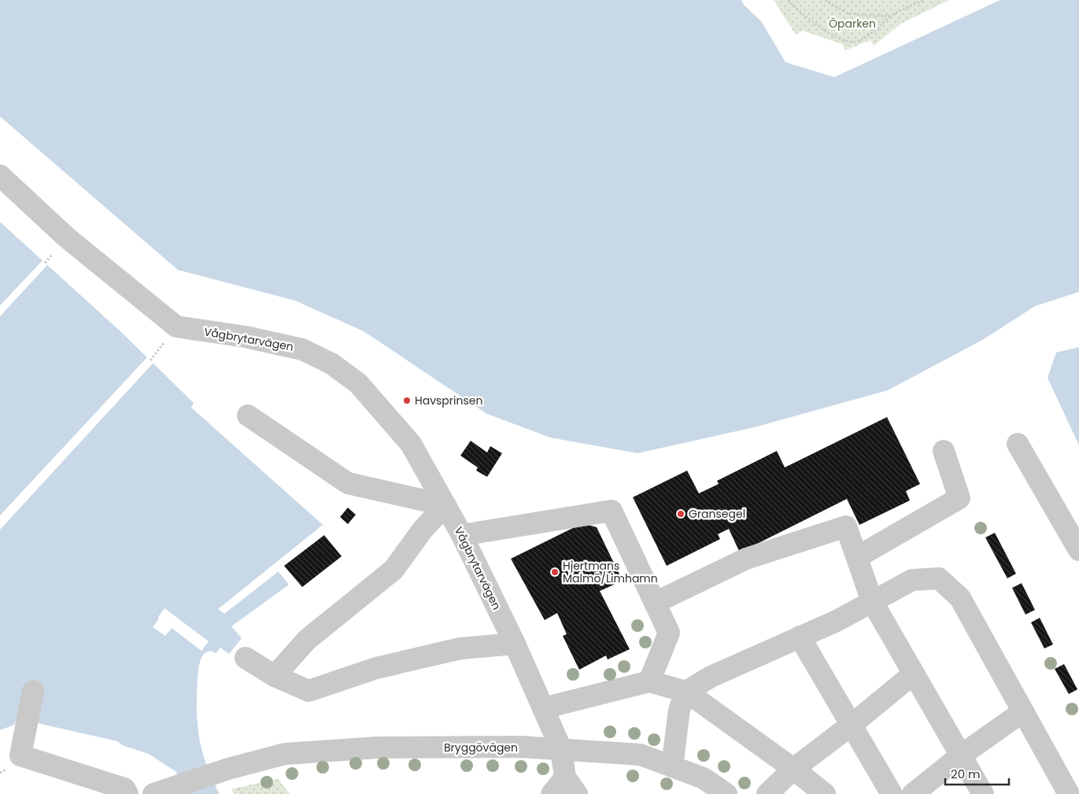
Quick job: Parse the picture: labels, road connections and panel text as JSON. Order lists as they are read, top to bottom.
{
  "streets": {
    "street": ["Vågbrytarvägen", "Bryggövägen"]
  },
  "crossings": [
    ["Vågbrytarvägen", "Bryggövägen"]
  ],
  "parks": ["Öparken"],
  "places": ["Havsprinsen", "Gransegel", "Hjertmans Malmö/Limhamn"],
  "scale_bar": "20 m"
}
